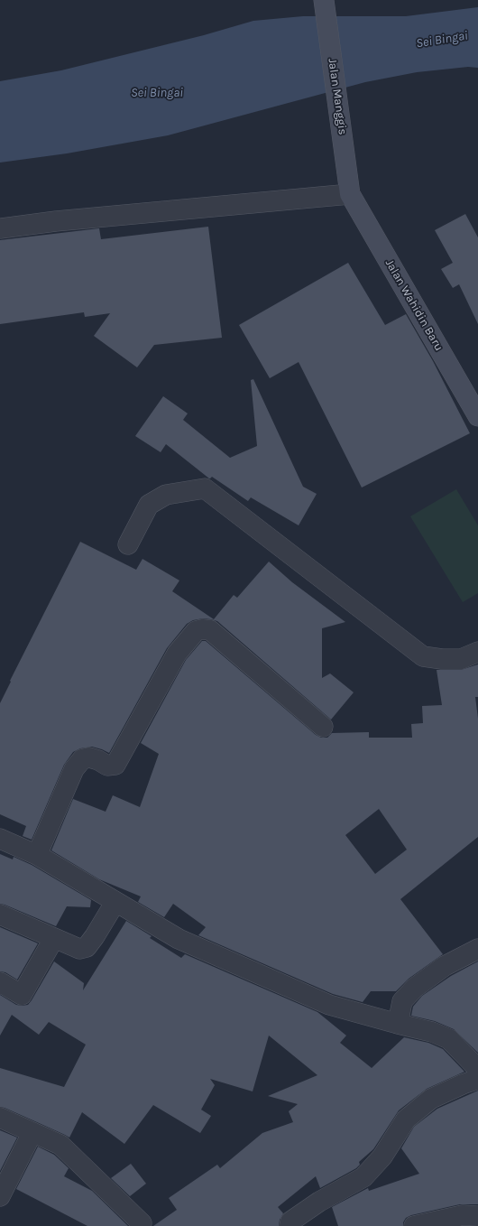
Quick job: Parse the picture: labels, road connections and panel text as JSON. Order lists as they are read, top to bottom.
{
  "streets": {
    "street": ["Jalan Manggis", "Jalan Wahidin Baru"]
  },
  "crossings": [
    ["Jalan Manggis", "Jalan Wahidin Baru"]
  ],
  "water": ["Sei Bingai"]
}
